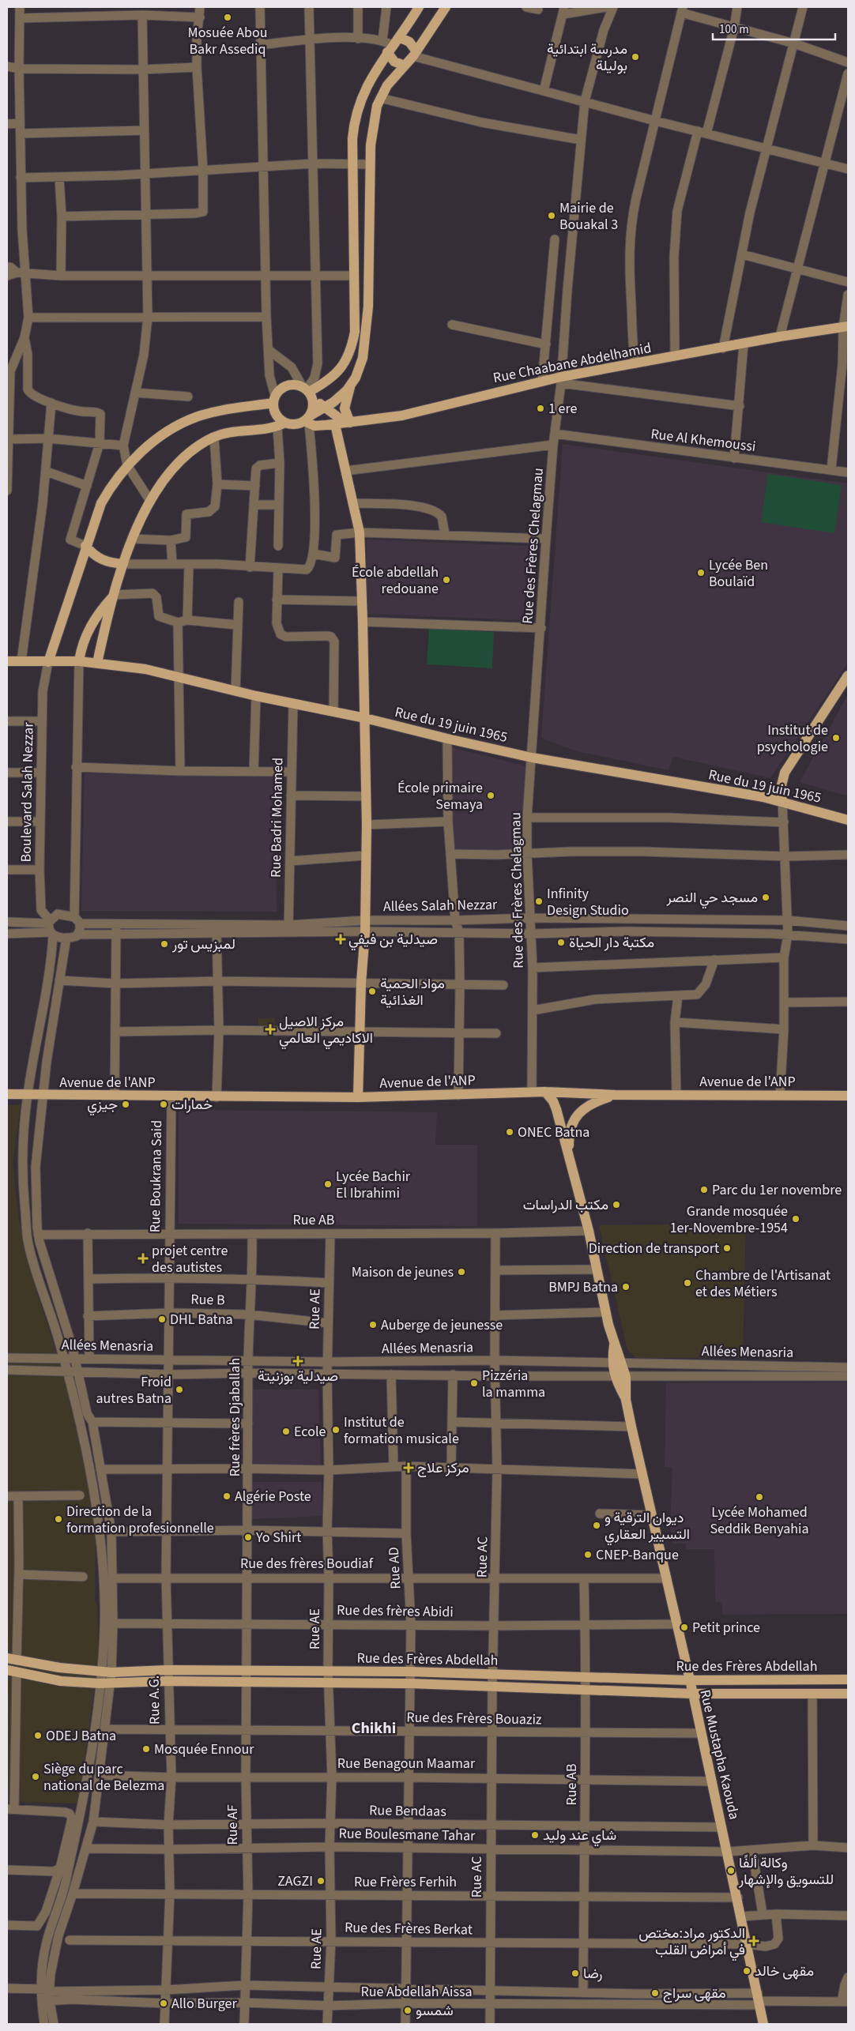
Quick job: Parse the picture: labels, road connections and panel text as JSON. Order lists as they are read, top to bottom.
{
  "streets": {
    "main road": [
      "Rue Chaabane Abdelhamid",
      "Rue du 19 juin 1965",
      "Avenue de l'ANP",
      "Rue des Frères Abdellah",
      "Rue Mustapha Kaouda"
    ],
    "street": [
      "Rue Al Khemoussi",
      "Rue des Frères Chelagmau",
      "Boulevard Salah Nezzar",
      "Rue Badri Mohamed",
      "Allées Salah Nezzar",
      "Rue Boukrana Said",
      "Rue AB",
      "Rue B",
      "Rue AE",
      "Allées Menasria",
      "Rue frères Djaballah",
      "Rue AC",
      "Rue des frères Boudiaf",
      "Rue AD",
      "Rue des frères Abidi",
      "Rue A.G.",
      "Rue des Frères Bouaziz",
      "Rue Benagoun Maamar",
      "Rue Bendaas",
      "Rue AF",
      "Rue Boulesmane Tahar",
      "Rue Frères Ferhih",
      "Rue des Frères Berkat",
      "Rue Abdellah Aissa"
    ]
  },
  "crossings": [
    ["Rue Chaabane Abdelhamid", "Rue des Frères Chelagmau"],
    ["Rue Al Khemoussi", "Rue des Frères Chelagmau"],
    ["Rue des Frères Chelagmau", "Rue du 19 juin 1965"],
    ["Rue des Frères Chelagmau", "Allées Salah Nezzar"],
    ["Rue des Frères Chelagmau", "Avenue de l'ANP"],
    ["Rue du 19 juin 1965", "Boulevard Salah Nezzar"],
    ["Rue du 19 juin 1965", "Rue Badri Mohamed"],
    ["Boulevard Salah Nezzar", "Allées Salah Nezzar"],
    ["Rue Badri Mohamed", "Allées Salah Nezzar"],
    ["Avenue de l'ANP", "Rue Boukrana Said"],
    ["Rue Boukrana Said", "Rue AB"],
    ["Rue Boukrana Said", "Rue B"],
    ["Rue Boukrana Said", "Allées Menasria"],
    ["Rue Boukrana Said", "Rue A.G."],
    ["Rue AB", "Rue AE"],
    ["Rue AB", "Rue frères Djaballah"],
    ["Rue AB", "Rue AC"],
    ["Rue AB", "Rue des frères Boudiaf"],
    ["Rue AB", "Rue des frères Abidi"],
    ["Rue AB", "Rue des Frères Abdellah"],
    ["Rue AB", "Rue des Frères Bouaziz"],
    ["Rue AB", "Rue Mustapha Kaouda"],
    ["Rue AB", "Rue Benagoun Maamar"],
    ["Rue AB", "Rue Bendaas"],
    ["Rue AB", "Rue Boulesmane Tahar"],
    ["Rue AB", "Rue Frères Ferhih"],
    ["Rue AB", "Rue des Frères Berkat"],
    ["Rue B", "Rue AE"],
    ["Rue B", "Rue frères Djaballah"],
    ["Rue AE", "Allées Menasria"],
    ["Rue AE", "Rue des frères Boudiaf"],
    ["Rue AE", "Rue des frères Abidi"],
    ["Rue AE", "Rue des Frères Abdellah"],
    ["Rue AE", "Rue des Frères Bouaziz"],
    ["Rue AE", "Rue Benagoun Maamar"],
    ["Rue AE", "Rue Bendaas"],
    ["Rue AE", "Rue Boulesmane Tahar"],
    ["Rue AE", "Rue Frères Ferhih"],
    ["Rue AE", "Rue des Frères Berkat"],
    ["Rue AE", "Rue Abdellah Aissa"],
    ["Allées Menasria", "Rue frères Djaballah"],
    ["Allées Menasria", "Rue AC"],
    ["Allées Menasria", "Rue Mustapha Kaouda"],
    ["Rue frères Djaballah", "Rue des frères Boudiaf"],
    ["Rue frères Djaballah", "Rue des frères Abidi"],
    ["Rue frères Djaballah", "Rue AF"],
    ["Rue AC", "Rue des frères Boudiaf"],
    ["Rue AC", "Rue des frères Abidi"],
    ["Rue AC", "Rue des Frères Abdellah"],
    ["Rue AC", "Rue des Frères Bouaziz"],
    ["Rue AC", "Rue Benagoun Maamar"],
    ["Rue AC", "Rue Bendaas"],
    ["Rue AC", "Rue Boulesmane Tahar"],
    ["Rue AC", "Rue Frères Ferhih"],
    ["Rue AC", "Rue des Frères Berkat"],
    ["Rue AC", "Rue Abdellah Aissa"],
    ["Rue des frères Boudiaf", "Rue AD"],
    ["Rue des frères Boudiaf", "Rue A.G."],
    ["Rue des frères Boudiaf", "Rue Mustapha Kaouda"],
    ["Rue AD", "Rue des frères Abidi"],
    ["Rue AD", "Rue des Frères Abdellah"],
    ["Rue AD", "Rue des Frères Bouaziz"],
    ["Rue AD", "Rue Benagoun Maamar"],
    ["Rue AD", "Rue Bendaas"],
    ["Rue AD", "Rue Boulesmane Tahar"],
    ["Rue AD", "Rue Frères Ferhih"],
    ["Rue AD", "Rue des Frères Berkat"],
    ["Rue AD", "Rue Abdellah Aissa"],
    ["Rue des frères Abidi", "Rue A.G."],
    ["Rue des frères Abidi", "Rue Mustapha Kaouda"],
    ["Rue des frères Abidi", "Rue AF"],
    ["Rue des Frères Abdellah", "Rue A.G."],
    ["Rue des Frères Abdellah", "Rue Mustapha Kaouda"],
    ["Rue des Frères Abdellah", "Rue AF"],
    ["Rue A.G.", "Rue des Frères Bouaziz"],
    ["Rue A.G.", "Rue Benagoun Maamar"],
    ["Rue A.G.", "Rue Bendaas"],
    ["Rue A.G.", "Rue Boulesmane Tahar"],
    ["Rue A.G.", "Rue Frères Ferhih"],
    ["Rue A.G.", "Rue des Frères Berkat"],
    ["Rue A.G.", "Rue Abdellah Aissa"],
    ["Rue des Frères Bouaziz", "Rue Mustapha Kaouda"],
    ["Rue des Frères Bouaziz", "Rue AF"],
    ["Rue Mustapha Kaouda", "Rue Benagoun Maamar"],
    ["Rue Mustapha Kaouda", "Rue Bendaas"],
    ["Rue Mustapha Kaouda", "Rue Boulesmane Tahar"],
    ["Rue Mustapha Kaouda", "Rue Frères Ferhih"],
    ["Rue Mustapha Kaouda", "Rue des Frères Berkat"],
    ["Rue Mustapha Kaouda", "Rue Abdellah Aissa"],
    ["Rue Benagoun Maamar", "Rue AF"],
    ["Rue Bendaas", "Rue AF"],
    ["Rue AF", "Rue Boulesmane Tahar"],
    ["Rue AF", "Rue Frères Ferhih"],
    ["Rue AF", "Rue des Frères Berkat"],
    ["Rue AF", "Rue Abdellah Aissa"]
  ],
  "districts": ["Chikhi"],
  "places": {
    "other": [
      "Mosuée Abou Bakr Assediq",
      "مدرسة ابتدائية بوليلة",
      "Mairie de Bouakal 3",
      "1 ere",
      "Lycée Ben Boulaïd",
      "École abdellah redouane",
      "Institut de psychologie",
      "École primaire Semaya",
      "مسجد حي النصر",
      "Infinity Design Studio",
      "مكتبة دار الحياة",
      "لمبزيس تور",
      "مواد الحمية الغذائية",
      "جيزي",
      "خمارات",
      "ONEC Batna",
      "Lycée Bachir El Ibrahimi",
      "Parc du 1er novembre",
      "مكتب الدراسات",
      "Grande mosquée 1er-Novembre-1954",
      "Direction de transport",
      "Maison de jeunes",
      "Chambre de l'Artisanat et des Métiers",
      "BMPJ Batna",
      "DHL Batna",
      "Auberge de jeunesse",
      "Pizzéria la mamma",
      "Froid autres Batna",
      "Institut de formation musicale",
      "Ecole",
      "Algérie Poste",
      "Lycée Mohamed Seddik Benyahia",
      "Direction de la formation profesionnelle",
      "ديوان الترقية و التسيير العقاري",
      "Yo Shirt",
      "CNEP-Banque",
      "Petit prince",
      "ODEJ Batna",
      "Mosquée Ennour",
      "Siège du parc national de Belezma",
      "شاي عند وليد",
      "وكالة ألفًا للتسويق والإشهار",
      "ZAGZI",
      "مقهى خالد",
      "رضا",
      "مقهى سراج",
      "Allo Burger",
      "شمسو"
    ],
    "health": [
      "صيدلية بن فيفي",
      "مركز الاصيل الاكاديمي العالمي",
      "projet centre des autistes",
      "صيدلية بوزنيتة",
      "مركز علاج",
      "الدكتور مراد:مختص في أمراض القلب"
    ]
  },
  "scale_bar": "100 m"
}
